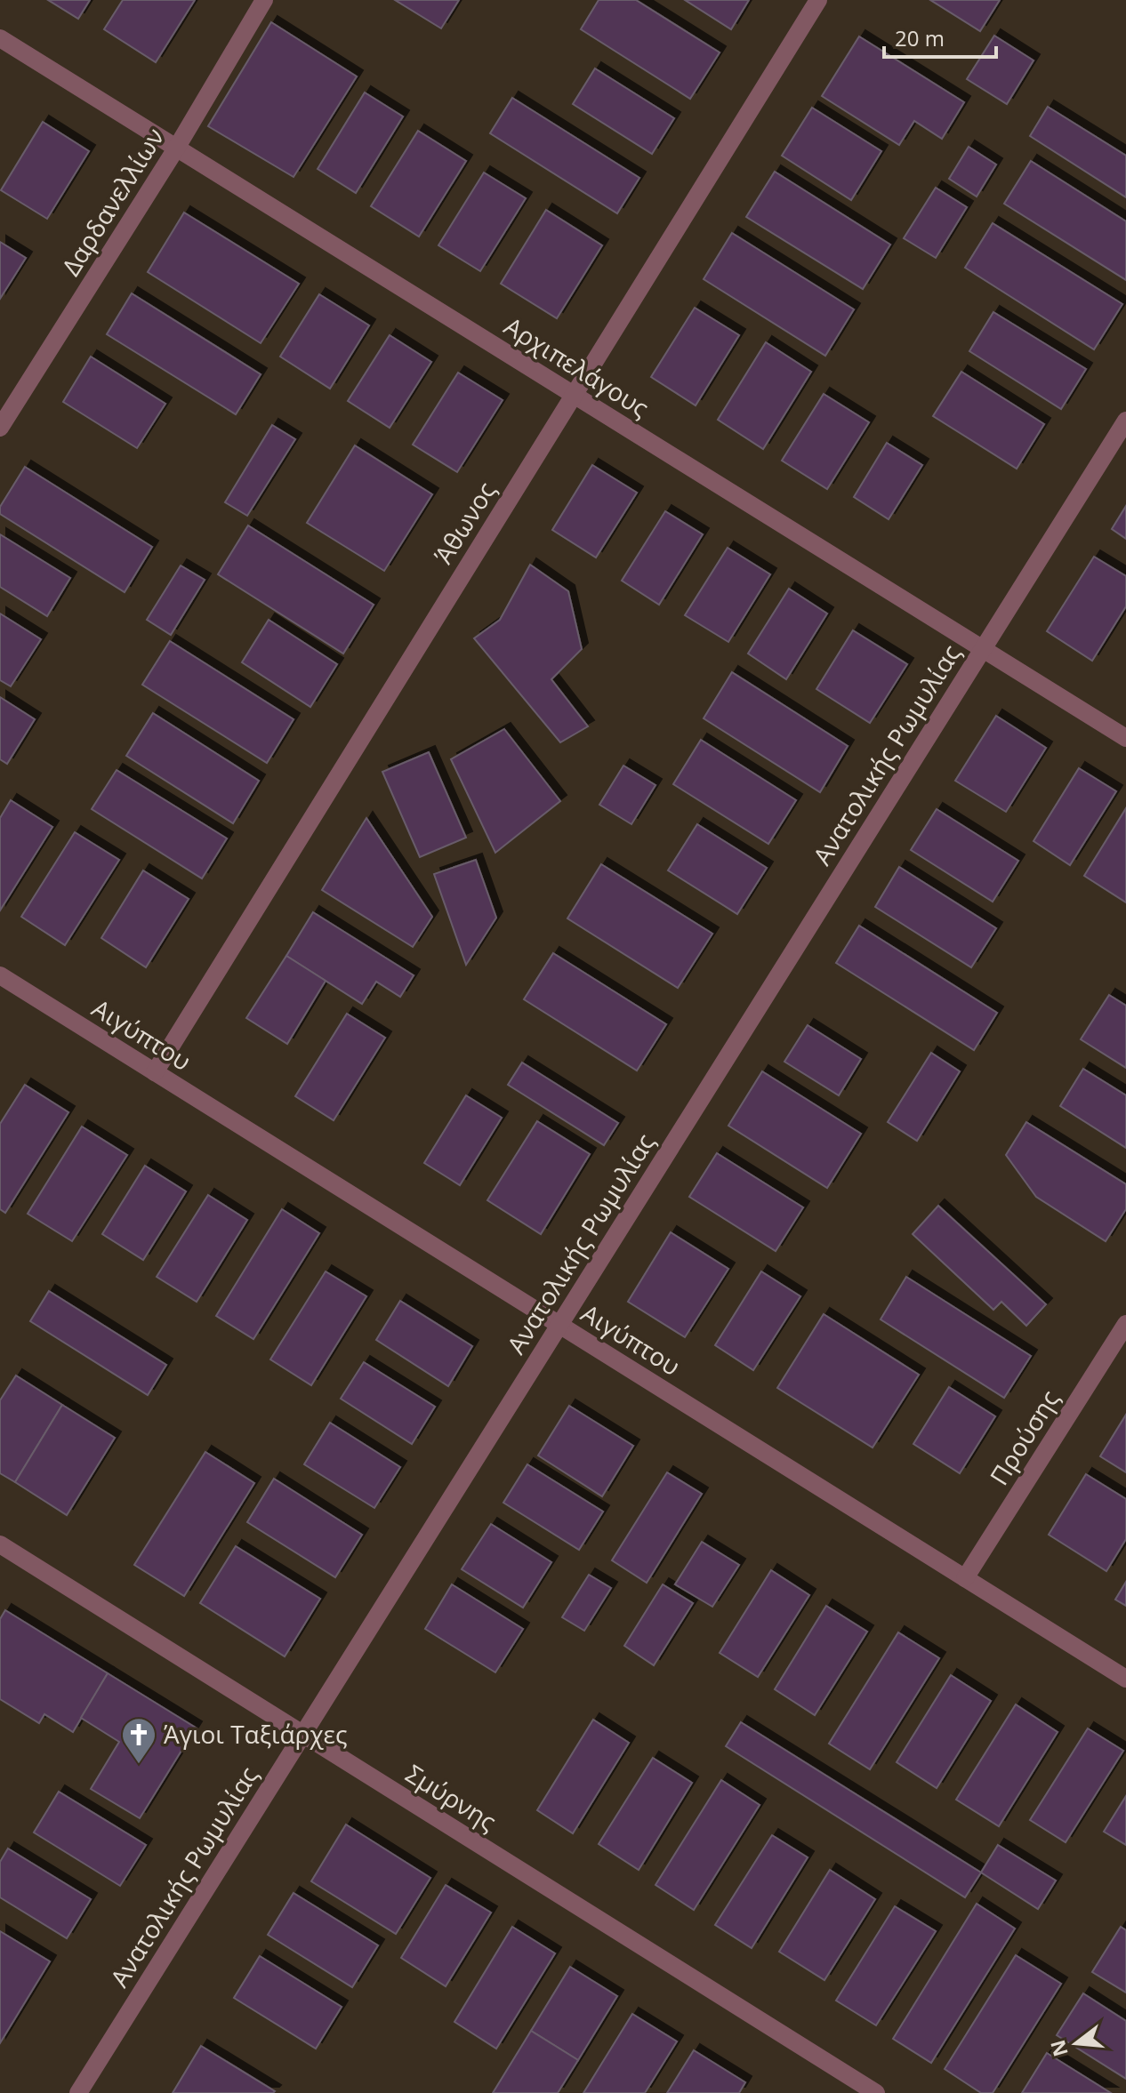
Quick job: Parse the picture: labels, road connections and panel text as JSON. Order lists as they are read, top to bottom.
{
  "streets": {
    "street": [
      "Δαρδανελλίων",
      "Αρχιπελάγους",
      "Άθωνος",
      "Ανατολικής Ρωμυλίας",
      "Αιγύπτου",
      "Προύσης",
      "Σμύρνης"
    ]
  },
  "crossings": [
    ["Δαρδανελλίων", "Αρχιπελάγους"],
    ["Αρχιπελάγους", "Άθωνος"],
    ["Αρχιπελάγους", "Ανατολικής Ρωμυλίας"],
    ["Άθωνος", "Αιγύπτου"],
    ["Ανατολικής Ρωμυλίας", "Αιγύπτου"],
    ["Ανατολικής Ρωμυλίας", "Σμύρνης"],
    ["Αιγύπτου", "Προύσης"]
  ],
  "places": {
    "church": ["Άγιοι Ταξιάρχες"]
  },
  "scale_bar": "20 m",
  "north": "left"
}
